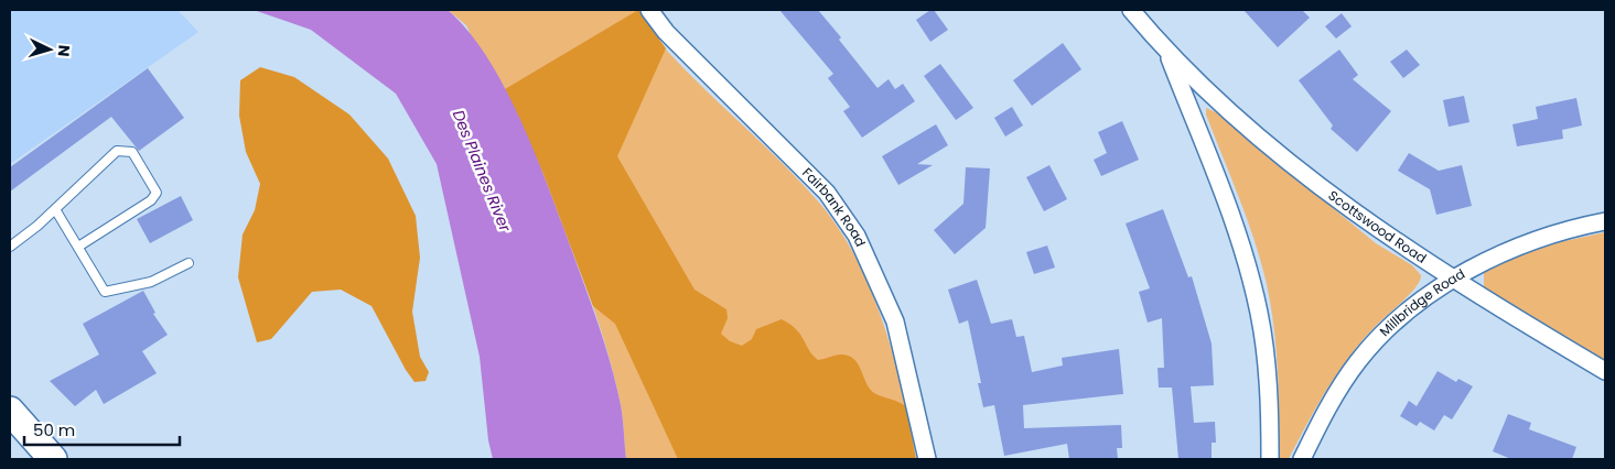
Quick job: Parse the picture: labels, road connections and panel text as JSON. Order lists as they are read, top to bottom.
{
  "streets": {
    "street": ["Fairbank Road", "Scottswood Road", "Millbridge Road"]
  },
  "crossings": [
    ["Scottswood Road", "Millbridge Road"]
  ],
  "water": ["Des Plaines River"],
  "scale_bar": "50 m",
  "north": "right"
}
